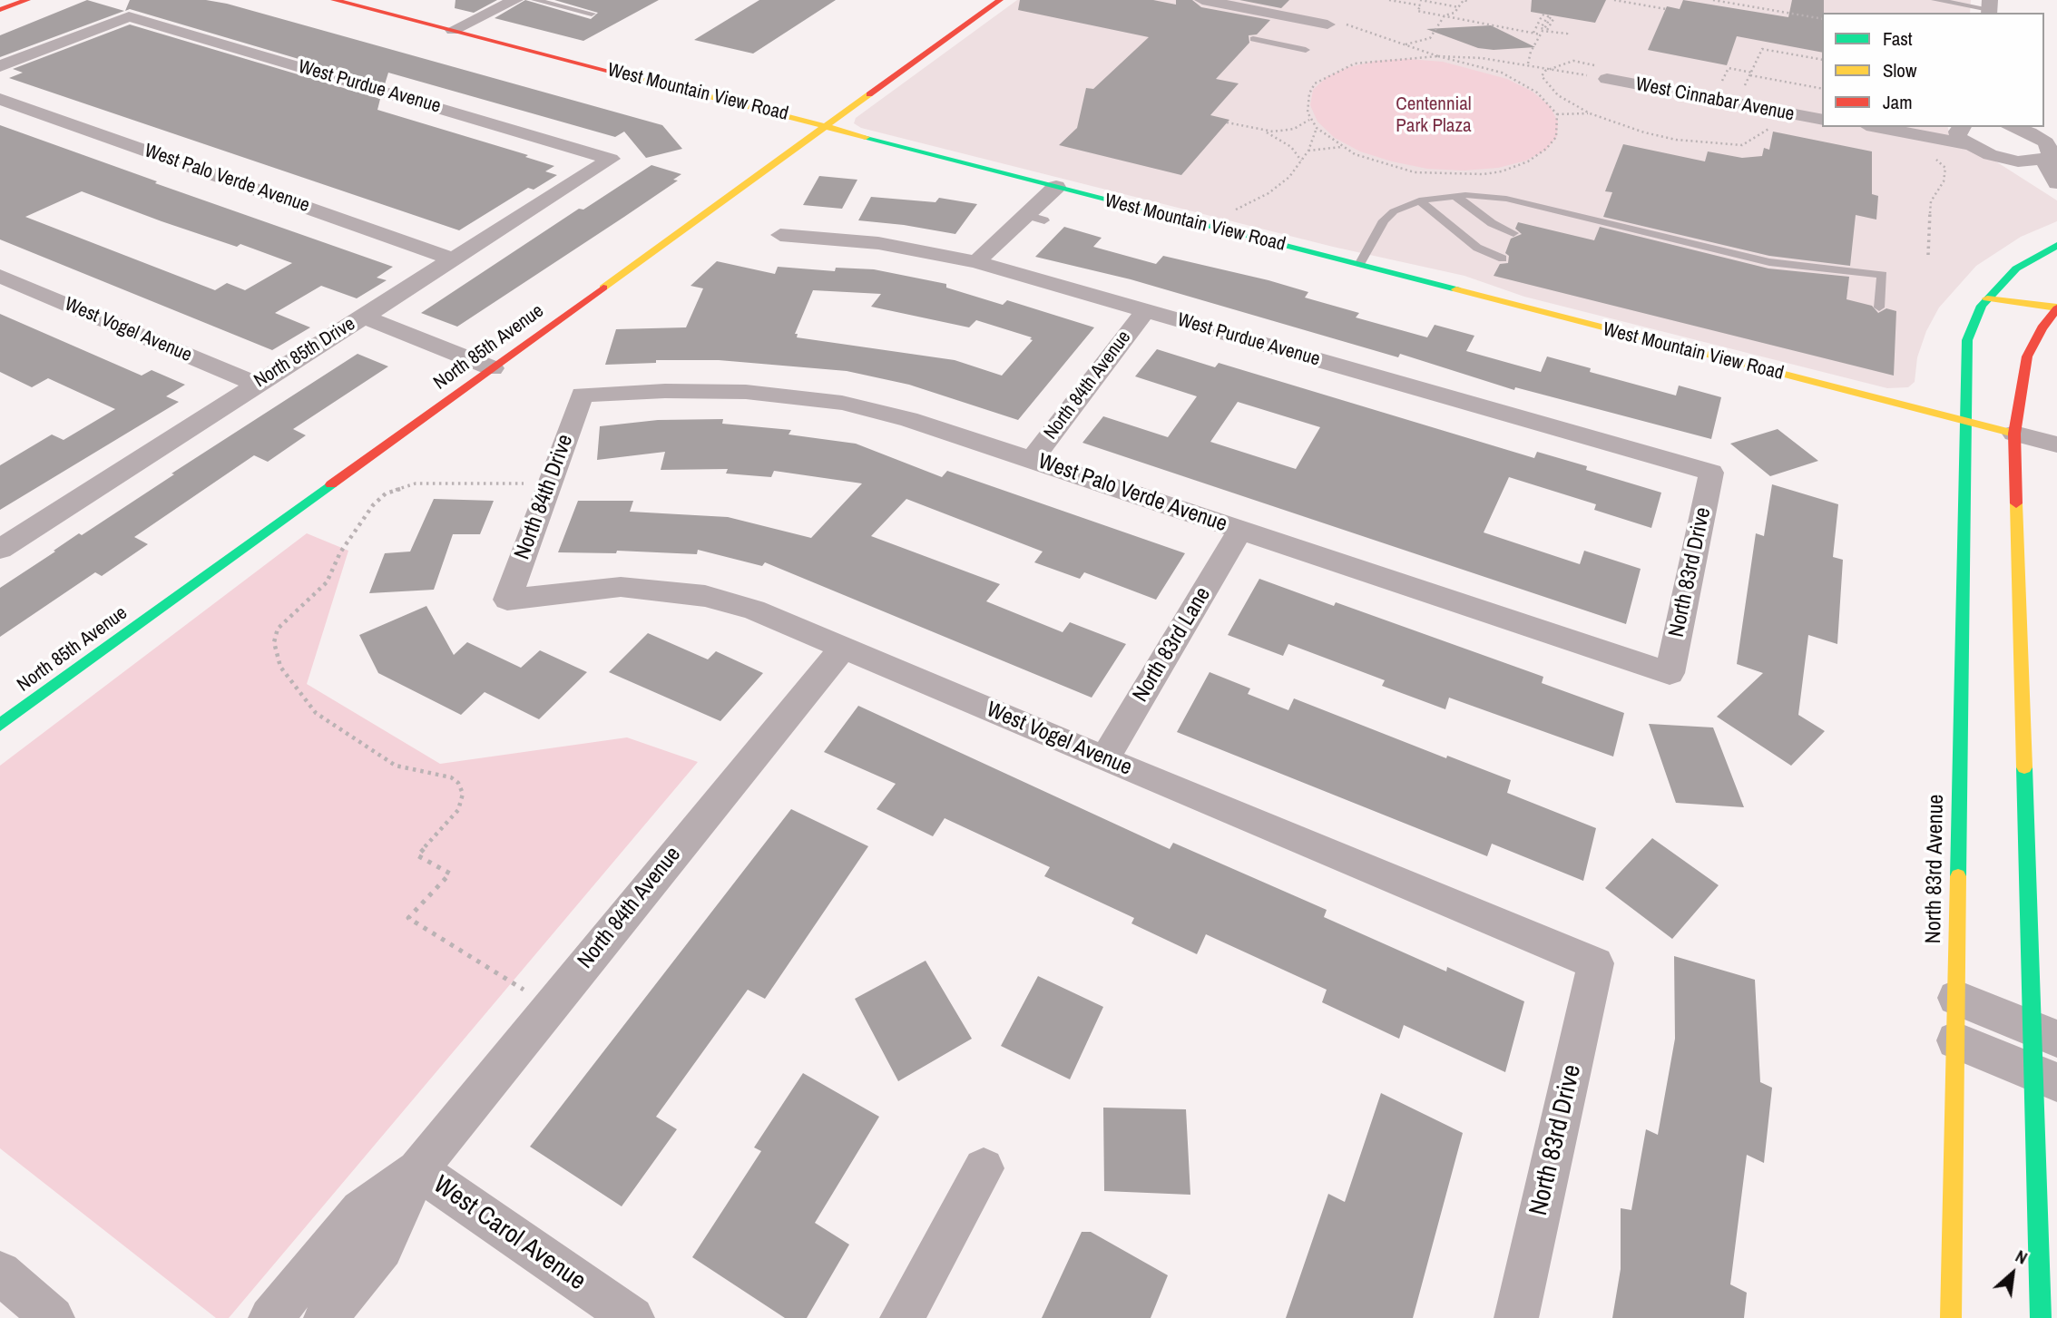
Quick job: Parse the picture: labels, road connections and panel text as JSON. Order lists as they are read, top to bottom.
{
  "streets": {
    "street": [
      "West Purdue Avenue",
      "West Mountain View Road",
      "West Cinnabar Avenue",
      "West Palo Verde Avenue",
      "West Vogel Avenue",
      "North 85th Avenue",
      "North 85th Drive",
      "North 84th Avenue",
      "North 84th Drive",
      "North 83rd Drive",
      "North 83rd Lane",
      "North 83rd Avenue",
      "West Carol Avenue"
    ]
  },
  "crossings": [
    ["West Purdue Avenue", "North 85th Drive"],
    ["West Purdue Avenue", "North 84th Avenue"],
    ["West Purdue Avenue", "North 83rd Drive"],
    ["West Mountain View Road", "North 85th Avenue"],
    ["West Mountain View Road", "North 83rd Avenue"],
    ["West Palo Verde Avenue", "North 85th Drive"],
    ["West Palo Verde Avenue", "North 84th Avenue"],
    ["West Palo Verde Avenue", "North 84th Drive"],
    ["West Palo Verde Avenue", "North 83rd Drive"],
    ["West Palo Verde Avenue", "North 83rd Lane"],
    ["West Vogel Avenue", "North 85th Drive"],
    ["West Vogel Avenue", "North 84th Avenue"],
    ["West Vogel Avenue", "North 84th Drive"],
    ["West Vogel Avenue", "North 83rd Drive"],
    ["West Vogel Avenue", "North 83rd Lane"],
    ["North 84th Avenue", "West Carol Avenue"]
  ],
  "parks": ["Centennial Park Plaza"],
  "legend": ["Fast", "Slow", "Jam"],
  "north": "top right"
}
